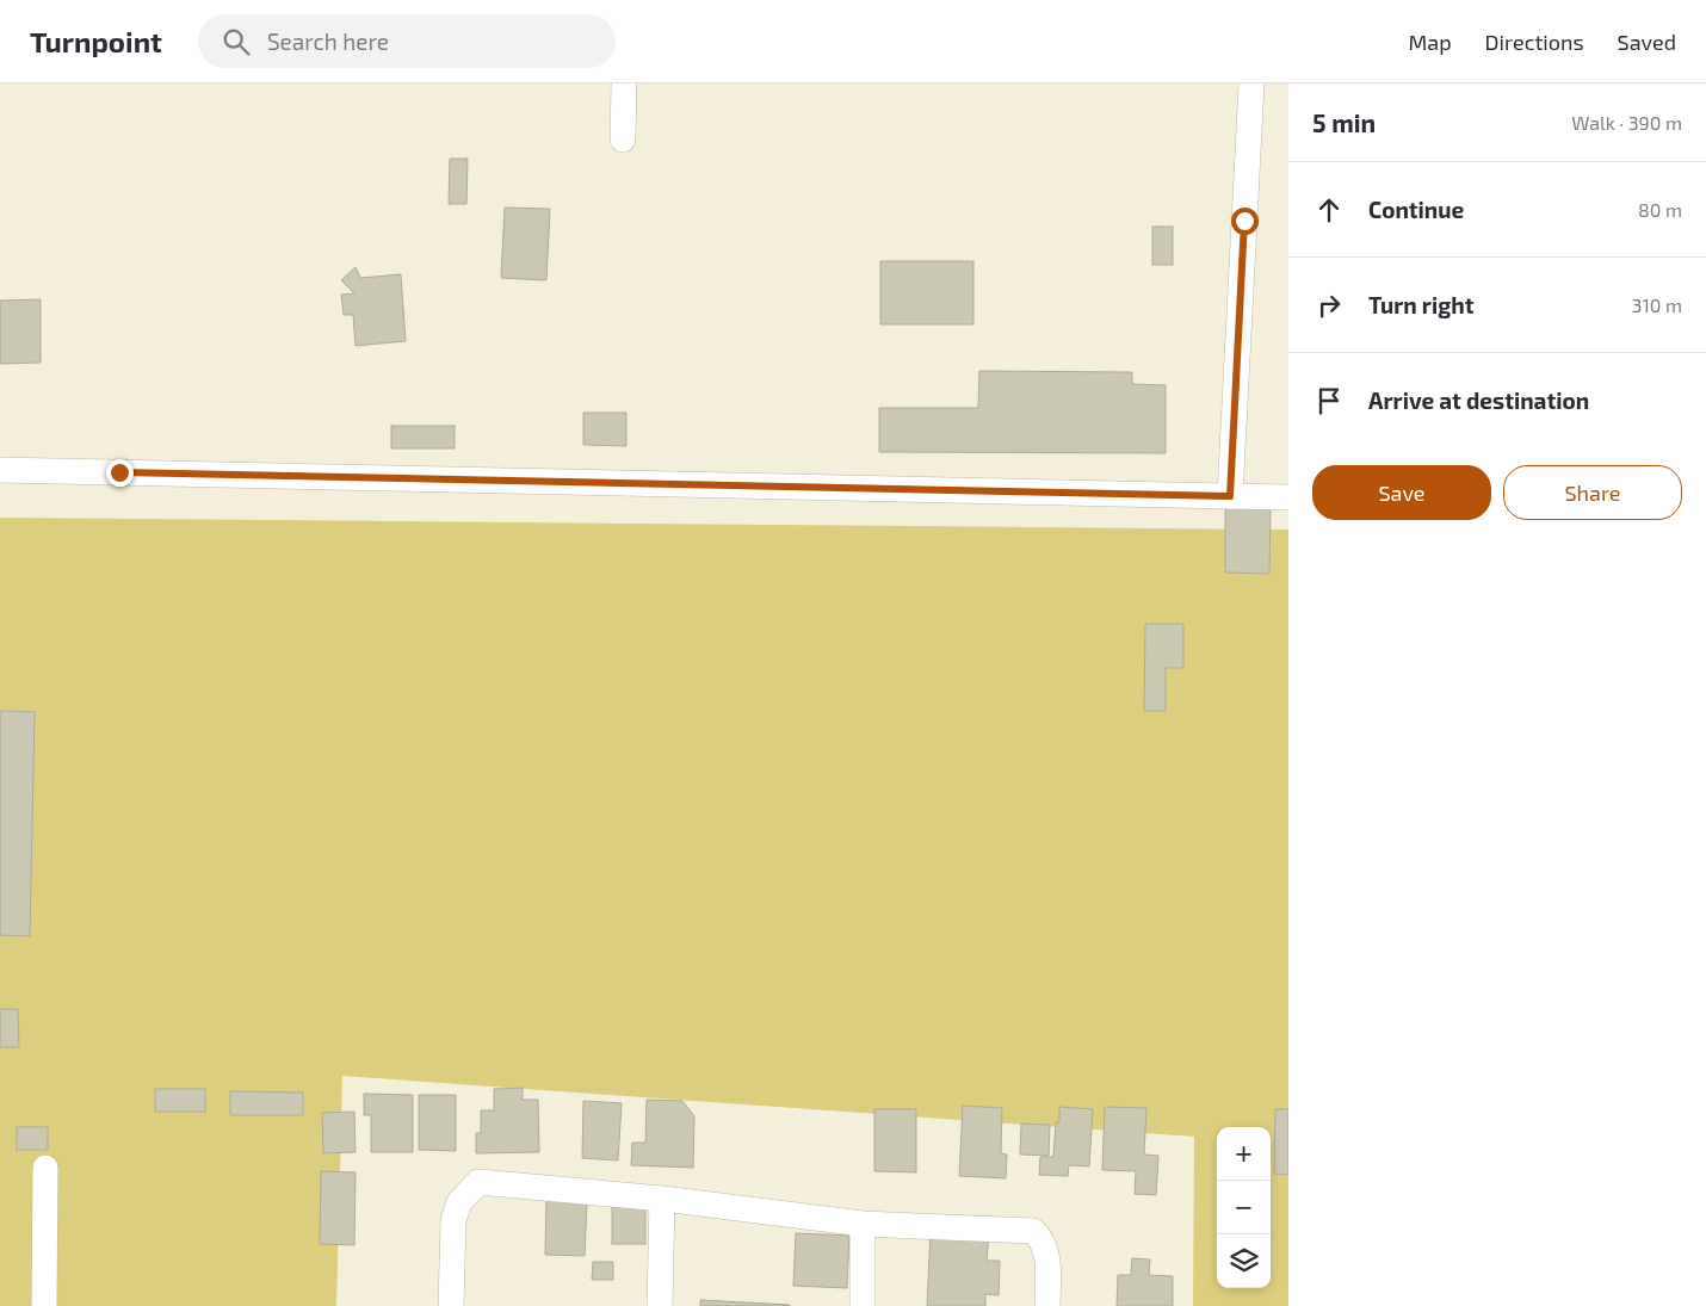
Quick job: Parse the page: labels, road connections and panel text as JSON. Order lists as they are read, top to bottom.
{
  "page": {
    "header": "Turnpoint",
    "search": "Search here",
    "nav": ["Map", "Directions", "Saved"],
    "heading": ["5 min", "Walk · 390 m"],
    "list": [
      ["Continue", "80 m"],
      ["Turn right", "310 m"],
      "Arrive at destination"
    ],
    "buttons": ["Save", "Share"],
    "map_buttons": ["+", "−"]
  }
}
